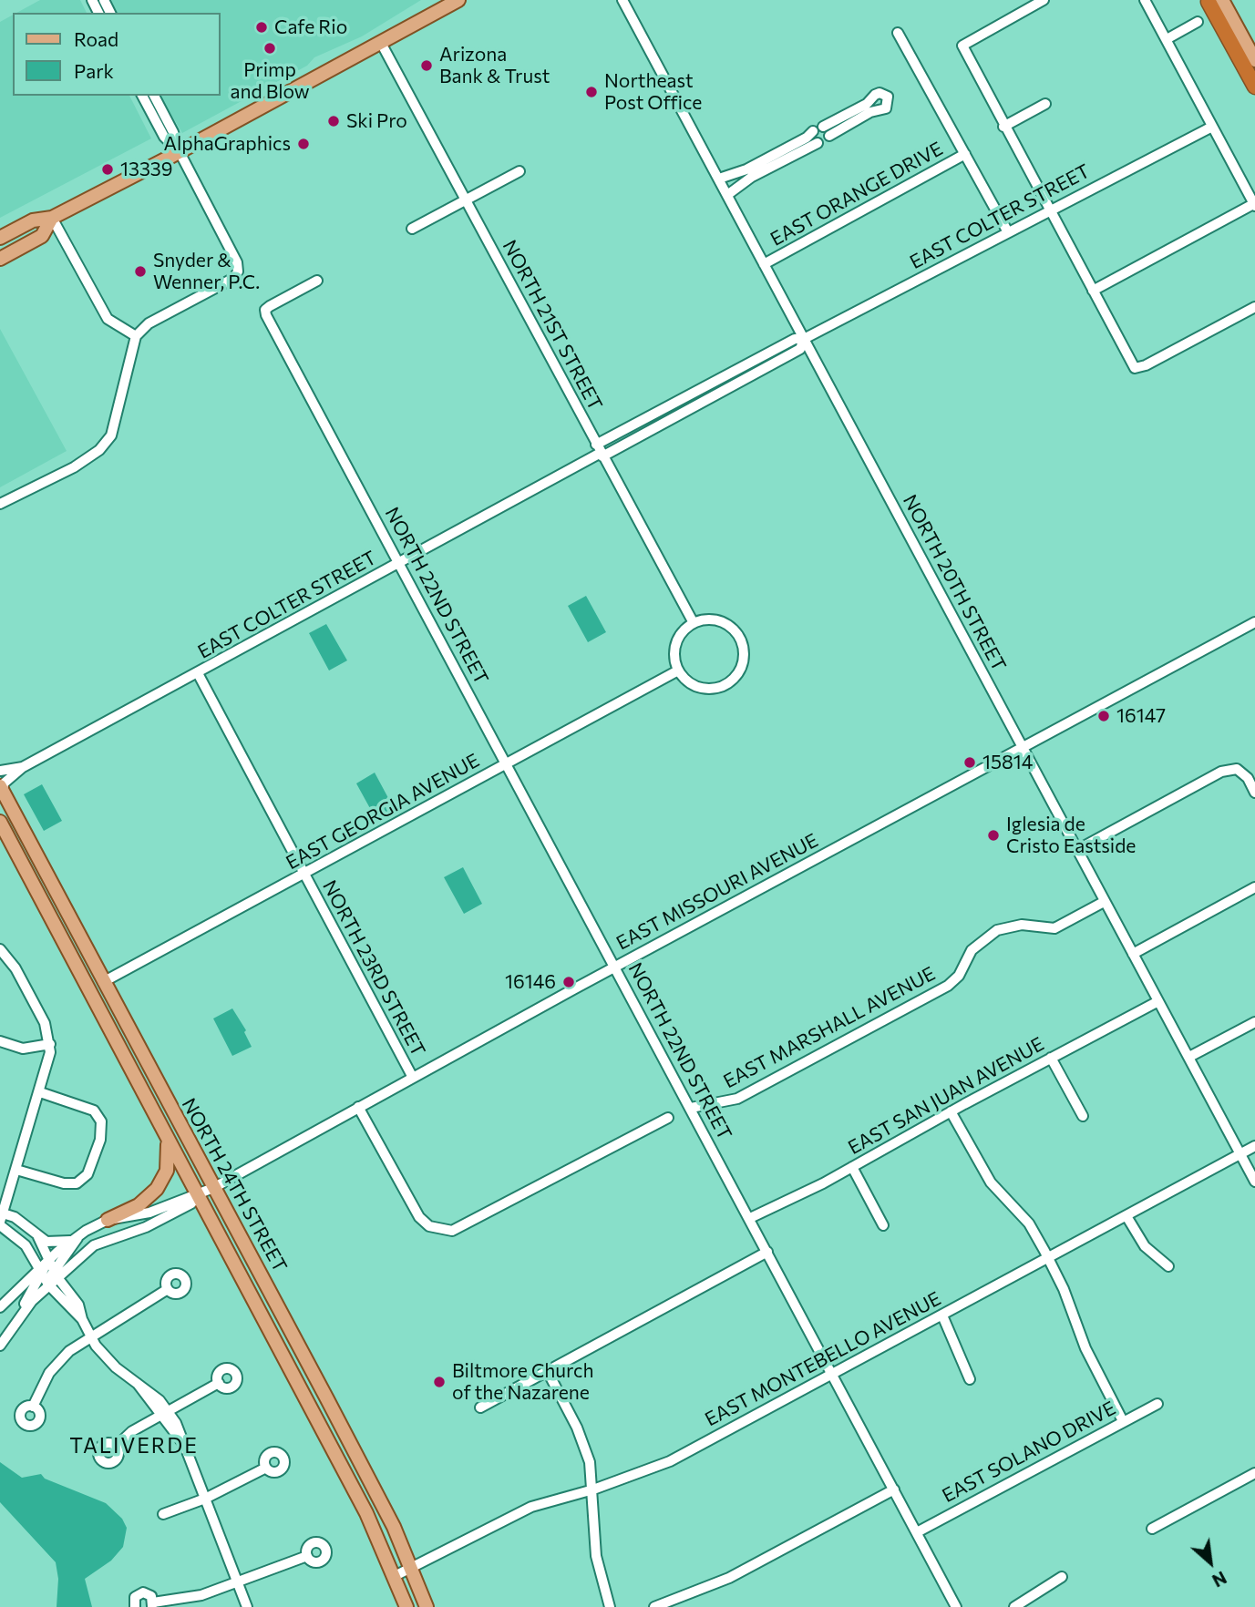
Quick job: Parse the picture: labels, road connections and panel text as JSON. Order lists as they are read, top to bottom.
{
  "streets": {
    "main road": ["NORTH 24TH STREET"],
    "street": [
      "EAST ORANGE DRIVE",
      "EAST COLTER STREET",
      "NORTH 21ST STREET",
      "NORTH 20TH STREET",
      "NORTH 22ND STREET",
      "EAST GEORGIA AVENUE",
      "EAST MISSOURI AVENUE",
      "NORTH 23RD STREET",
      "EAST MARSHALL AVENUE",
      "EAST SAN JUAN AVENUE",
      "EAST MONTEBELLO AVENUE",
      "EAST SOLANO DRIVE"
    ]
  },
  "crossings": [
    ["EAST ORANGE DRIVE", "NORTH 20TH STREET"],
    ["EAST COLTER STREET", "NORTH 21ST STREET"],
    ["EAST COLTER STREET", "NORTH 20TH STREET"],
    ["EAST COLTER STREET", "NORTH 22ND STREET"],
    ["EAST COLTER STREET", "NORTH 23RD STREET"],
    ["EAST COLTER STREET", "NORTH 24TH STREET"],
    ["NORTH 21ST STREET", "EAST GEORGIA AVENUE"],
    ["NORTH 20TH STREET", "EAST MISSOURI AVENUE"],
    ["NORTH 20TH STREET", "EAST MARSHALL AVENUE"],
    ["NORTH 20TH STREET", "EAST SAN JUAN AVENUE"],
    ["NORTH 20TH STREET", "EAST MONTEBELLO AVENUE"],
    ["NORTH 22ND STREET", "EAST GEORGIA AVENUE"],
    ["NORTH 22ND STREET", "EAST MISSOURI AVENUE"],
    ["NORTH 22ND STREET", "EAST MARSHALL AVENUE"],
    ["NORTH 22ND STREET", "EAST SAN JUAN AVENUE"],
    ["NORTH 22ND STREET", "EAST MONTEBELLO AVENUE"],
    ["NORTH 22ND STREET", "EAST SOLANO DRIVE"],
    ["EAST GEORGIA AVENUE", "NORTH 23RD STREET"],
    ["EAST GEORGIA AVENUE", "NORTH 24TH STREET"],
    ["EAST MISSOURI AVENUE", "NORTH 23RD STREET"],
    ["EAST MISSOURI AVENUE", "NORTH 24TH STREET"],
    ["NORTH 24TH STREET", "EAST MONTEBELLO AVENUE"]
  ],
  "districts": ["TALIVERDE"],
  "places": [
    "Cafe Rio",
    "Primp and Blow",
    "Arizona Bank & Trust",
    "Northeast Post Office",
    "Ski Pro",
    "AlphaGraphics",
    "13339",
    "Snyder & Wenner, P.C.",
    "16147",
    "15814",
    "Iglesia de Cristo Eastside",
    "16146",
    "Biltmore Church of the Nazarene"
  ],
  "legend": ["Road", "Park"],
  "north": "bottom right"
}
